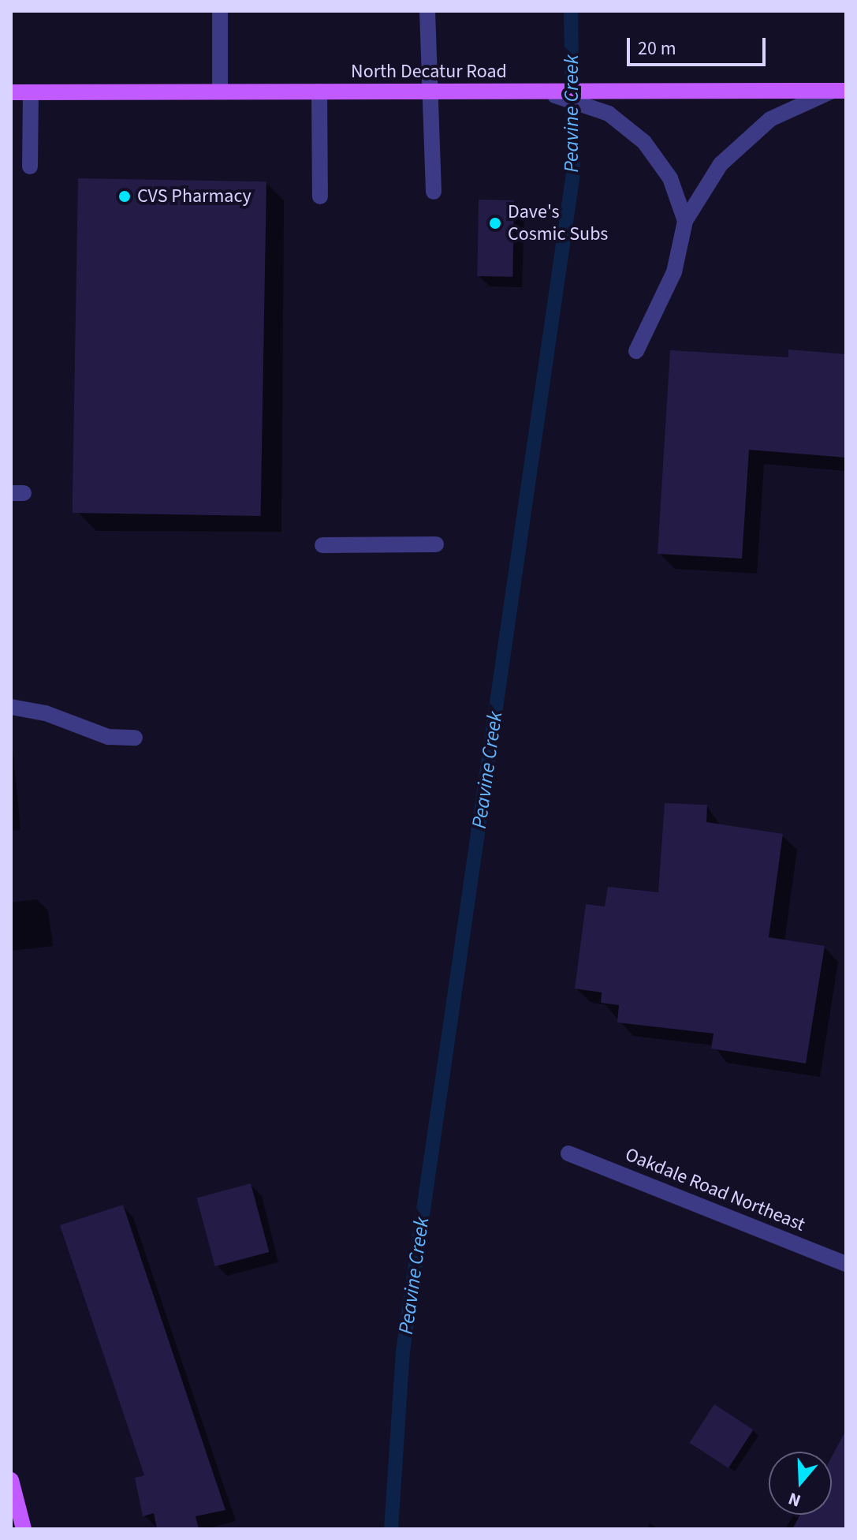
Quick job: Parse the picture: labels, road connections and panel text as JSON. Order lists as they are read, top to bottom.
{
  "streets": {
    "main road": ["North Decatur Road"],
    "street": ["Oakdale Road Northeast"]
  },
  "water": ["Peavine Creek"],
  "places": ["CVS Pharmacy", "Dave's Cosmic Subs"],
  "scale_bar": "20 m",
  "north": "bottom"
}
